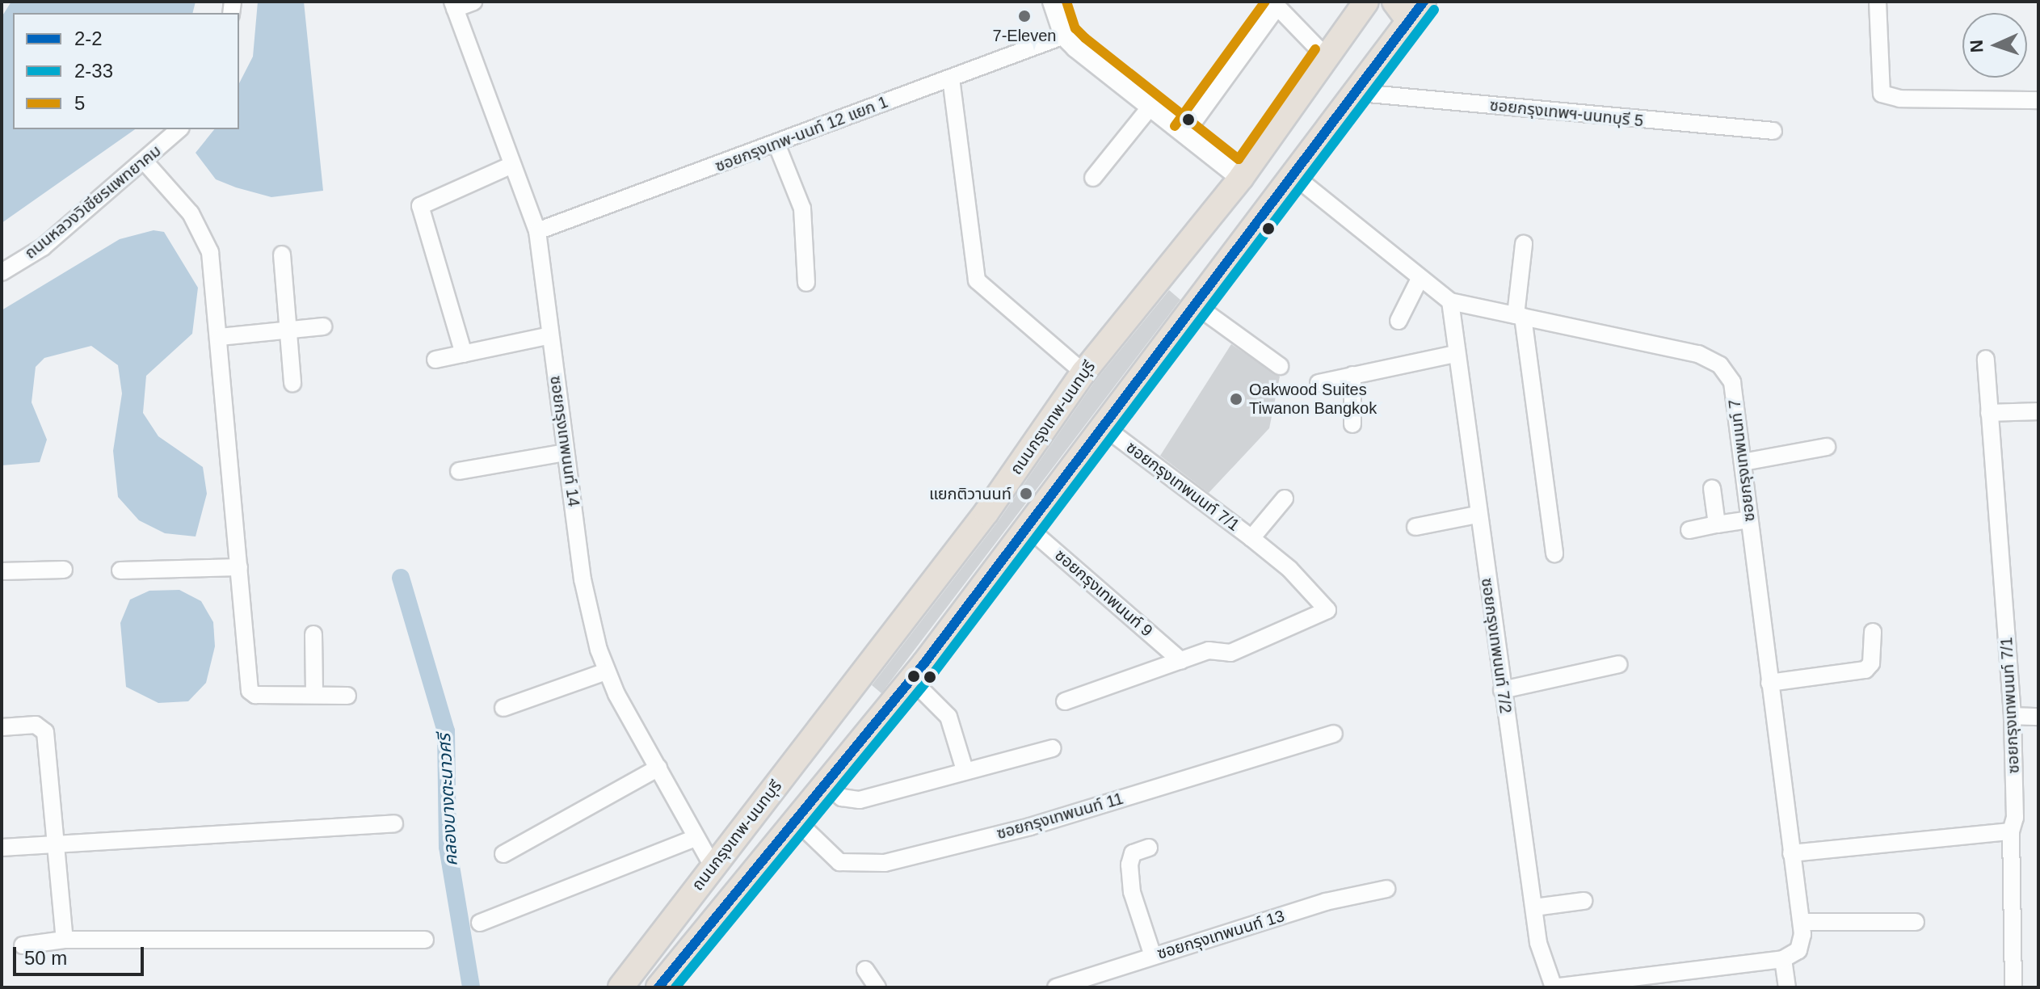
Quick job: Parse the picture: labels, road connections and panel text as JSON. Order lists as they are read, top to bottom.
{
  "streets": {
    "main road": ["ถนนกรุงเทพ-นนทบุรี"],
    "street": [
      "ซอยกรุงเทพฯ-นนทบุรี 5",
      "ซอยกรุงเทพ-นนท์ 12 แยก 1",
      "ถนนหลวงวิเชียรแพทยาคม",
      "ซอยกรุงเทพนนท์ 14",
      "ซอยกรุงเทพนนท์ 7",
      "ซอยกรุงเทพนนท์ 7/1",
      "ซอยกรุงเทพนนท์ 9",
      "ซอยกรุงเทพนนท์ 7/2",
      "ซอยกรุงเทพนนท์ 11",
      "ซอยกรุงเทพนนท์ 13"
    ]
  },
  "crossings": [
    ["ซอยกรุงเทพฯ-นนทบุรี 5", "ถนนกรุงเทพ-นนทบุรี"],
    ["ซอยกรุงเทพ-นนท์ 12 แยก 1", "ซอยกรุงเทพนนท์ 14"],
    ["ถนนกรุงเทพ-นนทบุรี", "ซอยกรุงเทพนนท์ 14"],
    ["ถนนกรุงเทพ-นนทบุรี", "ซอยกรุงเทพนนท์ 7"],
    ["ถนนกรุงเทพ-นนทบุรี", "ซอยกรุงเทพนนท์ 7/1"],
    ["ถนนกรุงเทพ-นนทบุรี", "ซอยกรุงเทพนนท์ 9"],
    ["ถนนกรุงเทพ-นนทบุรี", "ซอยกรุงเทพนนท์ 11"],
    ["ซอยกรุงเทพนนท์ 7", "ซอยกรุงเทพนนท์ 7/2"]
  ],
  "water": ["คลองบางตะนาวศรี"],
  "places": ["7-Eleven", "Oakwood Suites Tiwanon Bangkok", "แยกติวานนท์"],
  "lines": ["transit line 2-2", "transit line 5", "transit line 2-33"],
  "legend": ["2-2", "2-33", "5"],
  "scale_bar": "50 m",
  "north": "left"
}
